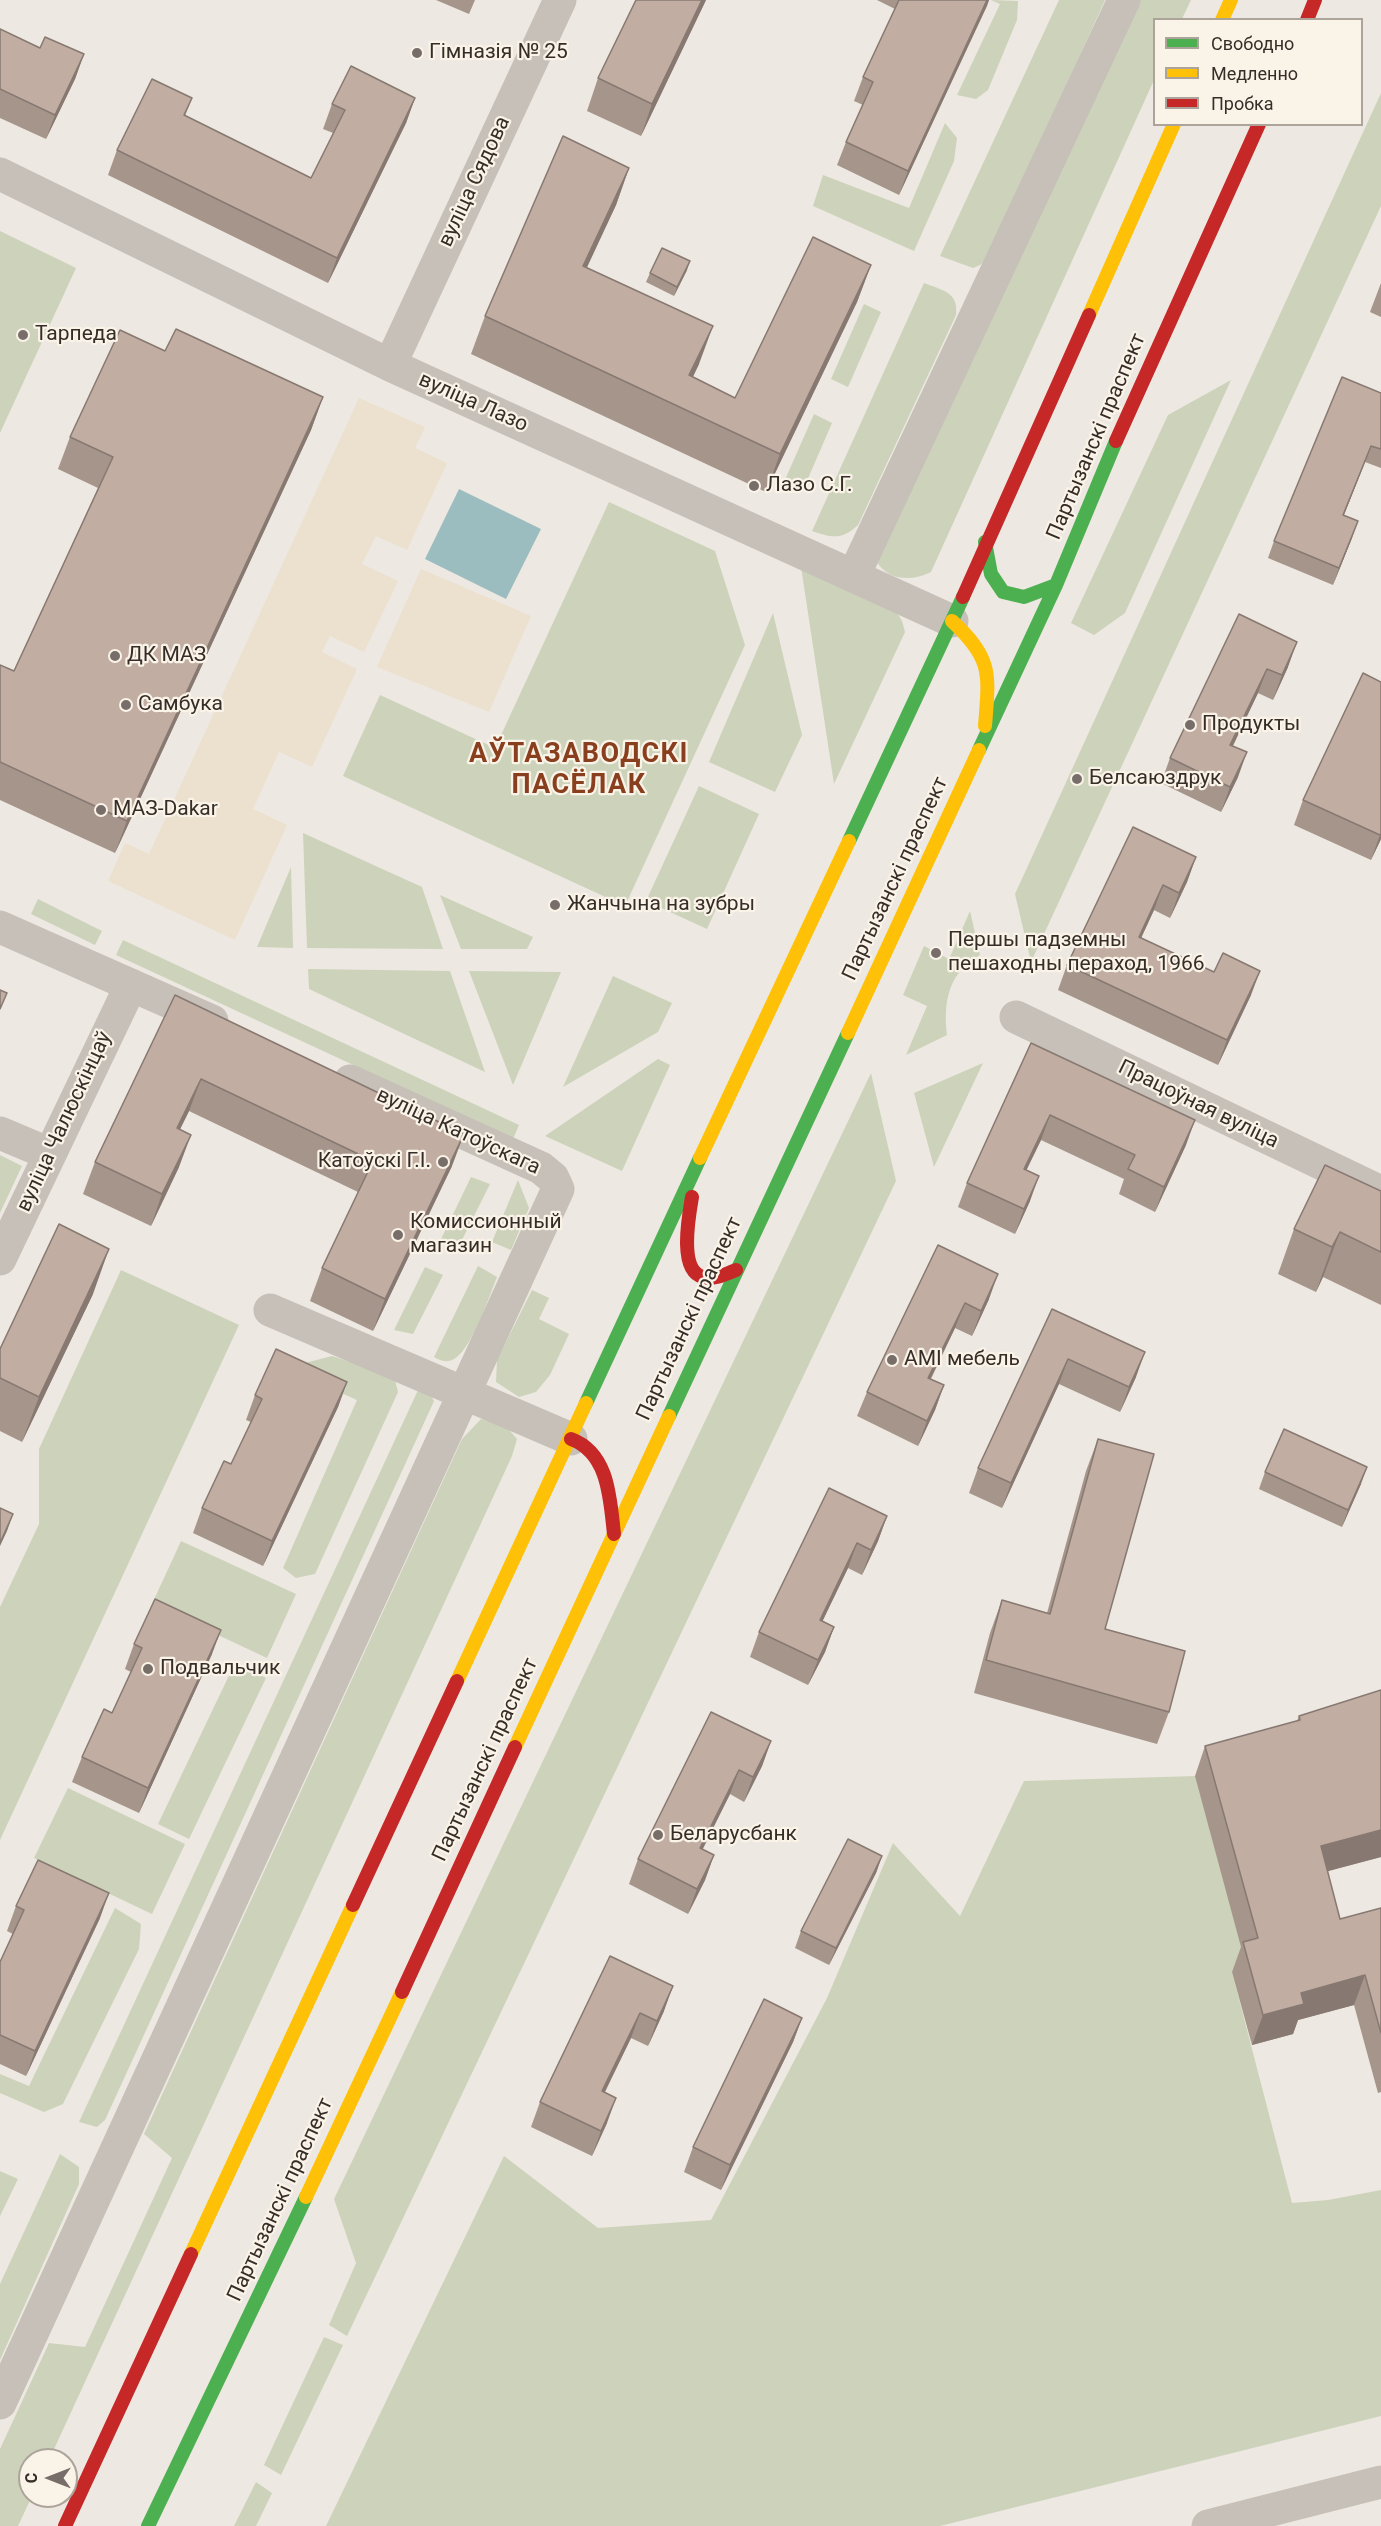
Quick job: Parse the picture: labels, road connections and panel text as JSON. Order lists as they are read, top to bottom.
{
  "streets": {
    "main road": ["Партызанскі праспект"],
    "street": [
      "вуліца Сядова",
      "вуліца Лазо",
      "Працоўная вуліца",
      "вуліца Чалюскінцаў",
      "вуліца Катоўскага"
    ]
  },
  "crossings": [
    ["вуліца Сядова", "вуліца Лазо"]
  ],
  "districts": ["АЎТАЗАВОДСКІ ПАСЁЛАК"],
  "places": [
    "Гімназія № 25",
    "Тарпеда",
    "Лазо С.Г.",
    "ДК МАЗ",
    "Самбука",
    "Продукты",
    "Белсаюздрук",
    "МАЗ-Dakar",
    "Жанчына на зубры",
    "Першы падземны пешаходны пераход, 1966",
    "Катоўскі Г.І.",
    "Комиссионный магазин",
    "AMI мебель",
    "Подвальчик",
    "Беларусбанк"
  ],
  "legend": ["Свободно", "Медленно", "Пробка"],
  "north": "left"
}
